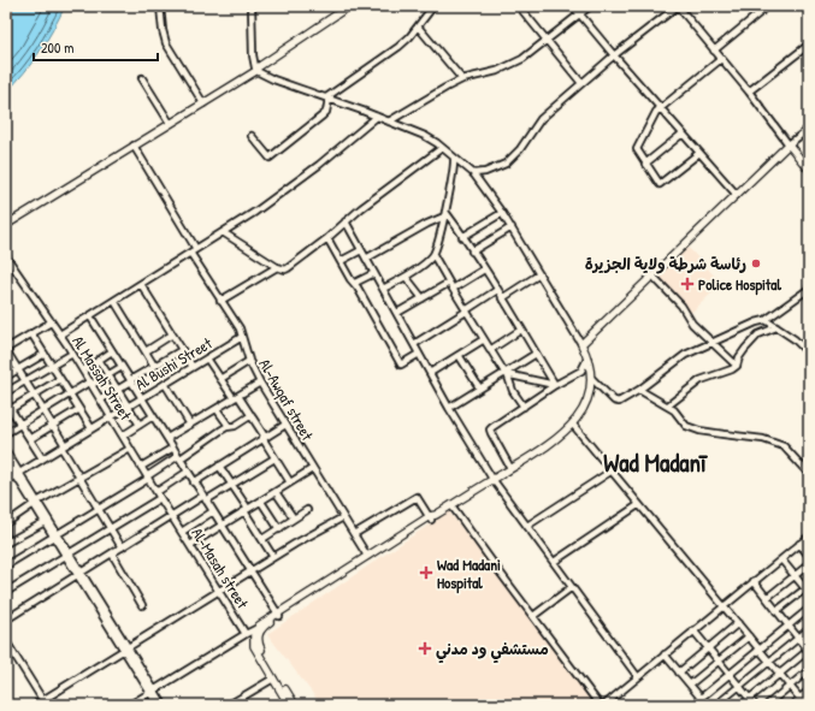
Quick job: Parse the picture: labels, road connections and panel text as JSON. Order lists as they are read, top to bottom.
{
  "streets": {
    "street": [
      "Al Bushi Street",
      "Al Massah Street",
      "Al-Awqaf street",
      "Al-Masah street"
    ]
  },
  "crossings": [
    ["Al Bushi Street", "Al Massah Street"],
    ["Al Bushi Street", "Al-Awqaf street"],
    ["Al Massah Street", "Al-Masah street"]
  ],
  "districts": ["Wad Madanī"],
  "places": {
    "other": ["رئاسة شرطة ولاية الجزيرة"],
    "health": ["Police Hospital", "Wad Madani Hospital", "مستشفي ود مدني"]
  },
  "scale_bar": "200 m"
}
